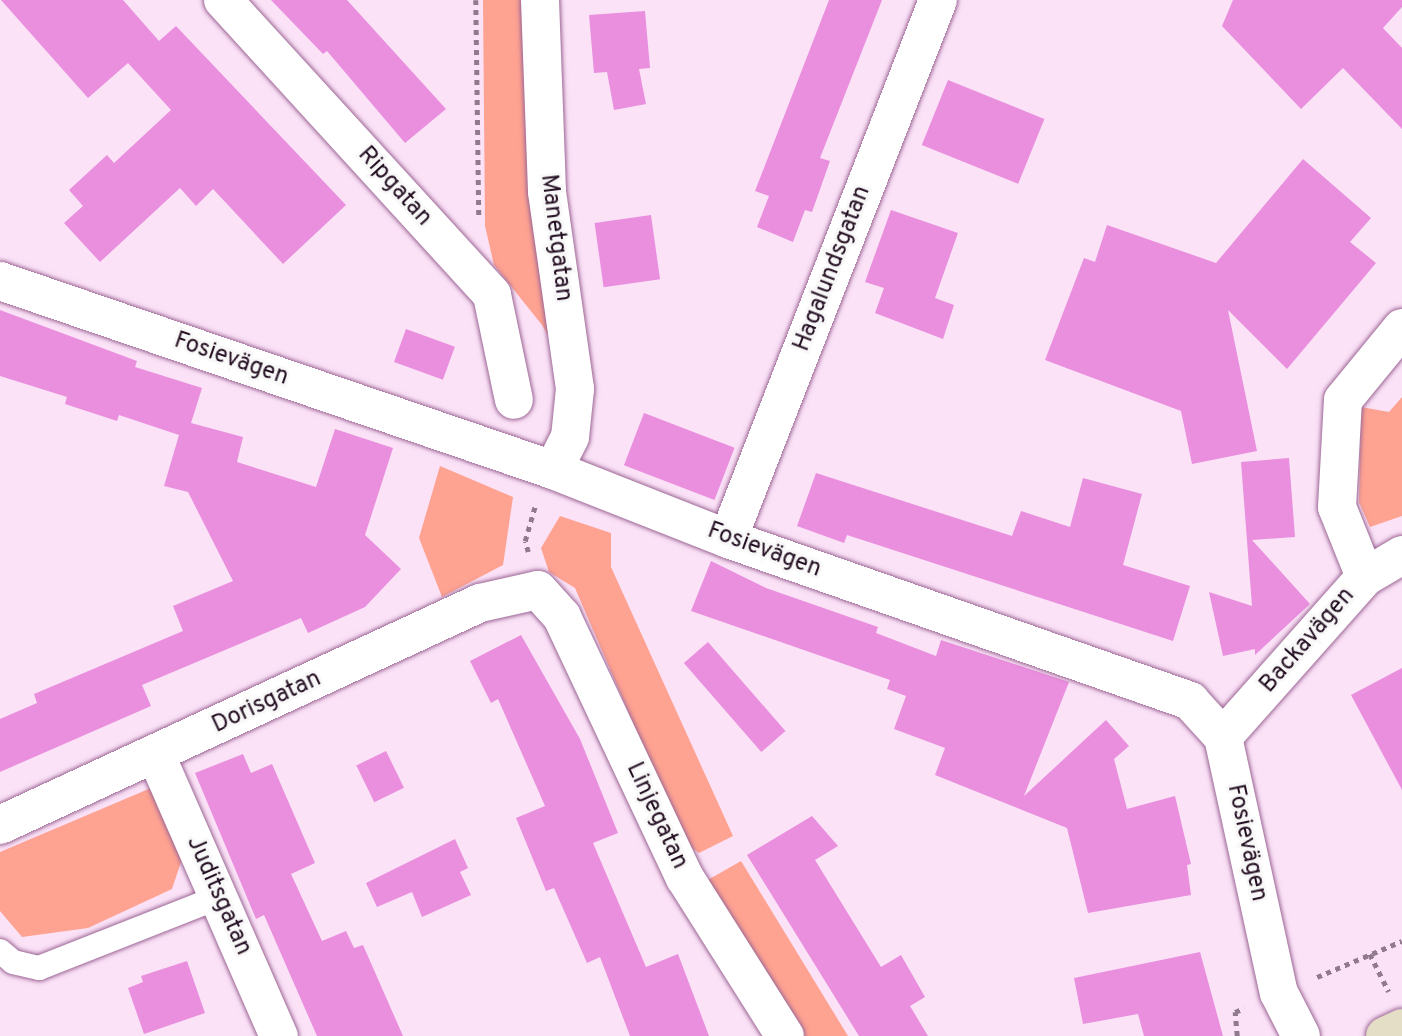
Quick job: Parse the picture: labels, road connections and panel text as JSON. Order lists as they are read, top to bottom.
{
  "streets": {
    "street": [
      "Ripgatan",
      "Manetgatan",
      "Hagalundsgatan",
      "Fosievägen",
      "Backavägen",
      "Dorisgatan",
      "Linjegatan",
      "Juditsgatan"
    ]
  },
  "crossings": [
    ["Manetgatan", "Fosievägen"],
    ["Hagalundsgatan", "Fosievägen"],
    ["Fosievägen", "Backavägen"],
    ["Dorisgatan", "Linjegatan"],
    ["Dorisgatan", "Juditsgatan"]
  ]
}
